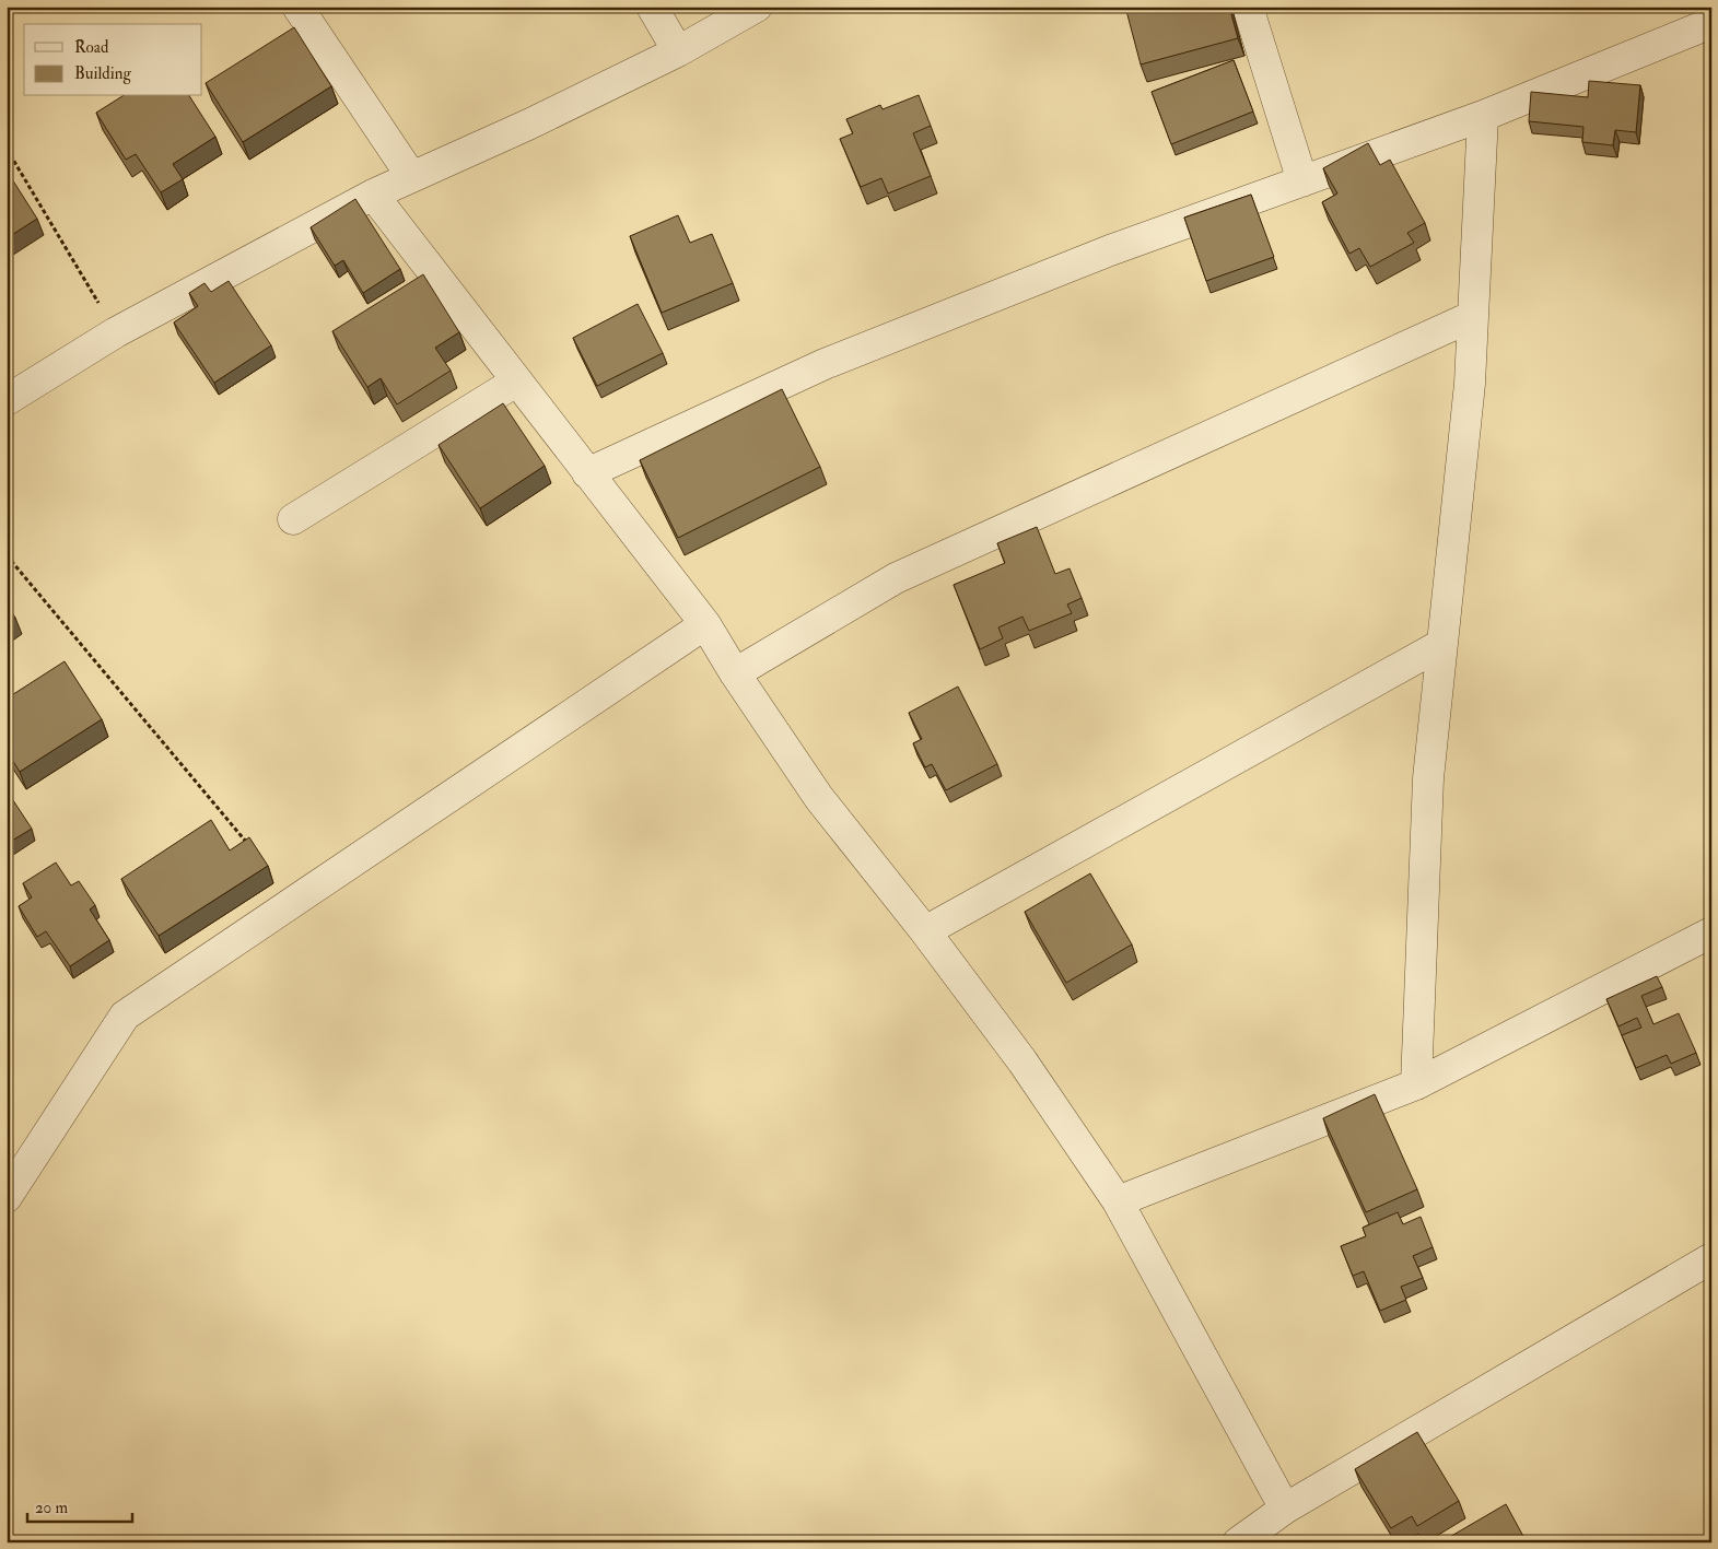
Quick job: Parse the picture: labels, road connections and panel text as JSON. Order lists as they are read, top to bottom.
{
  "legend": ["Road", "Building"],
  "scale_bar": "20 m"
}
